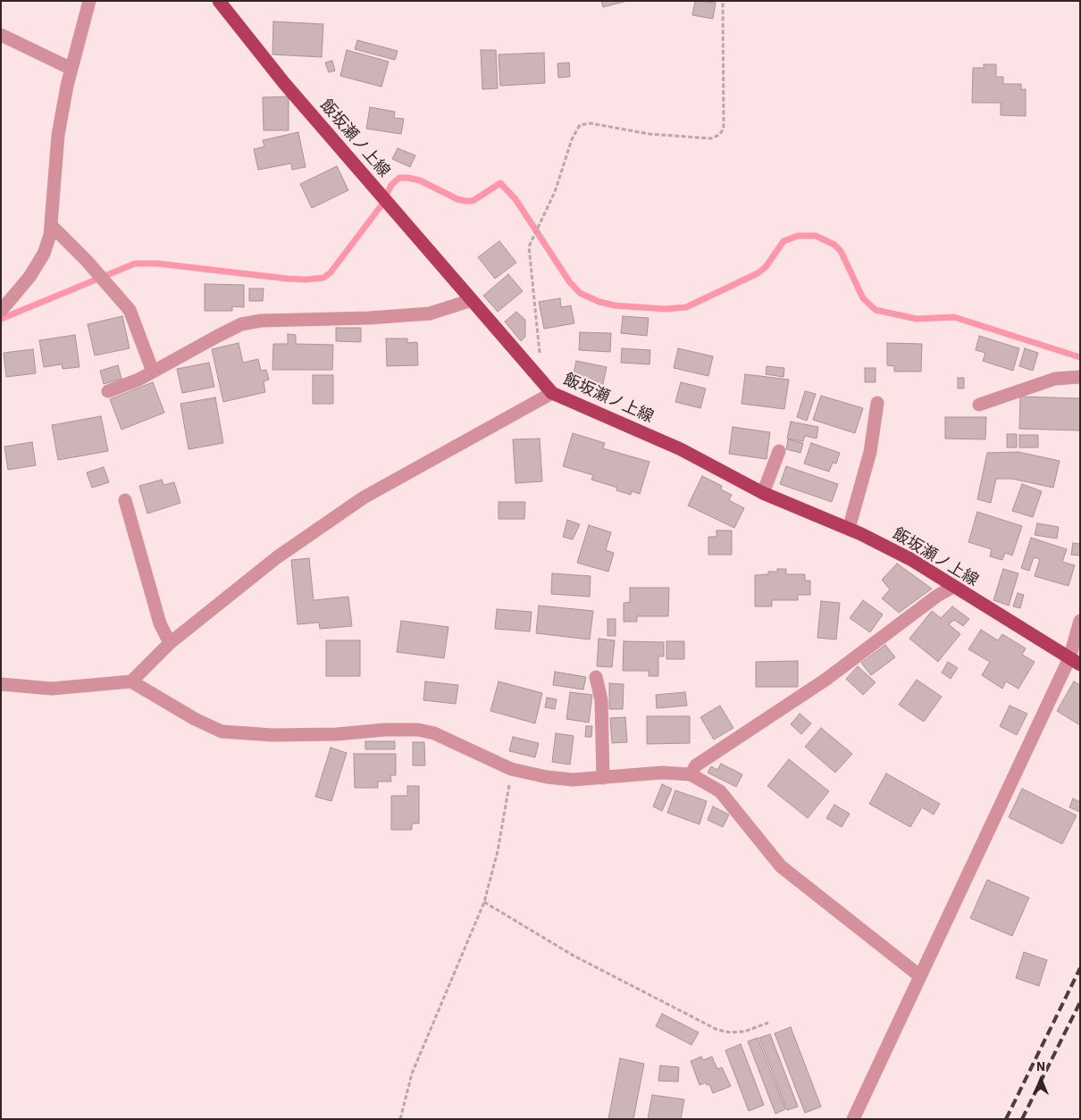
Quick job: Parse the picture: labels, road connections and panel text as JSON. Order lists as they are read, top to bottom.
{
  "streets": {
    "main road": ["飯坂瀬ノ上線"]
  },
  "north": "top"
}
